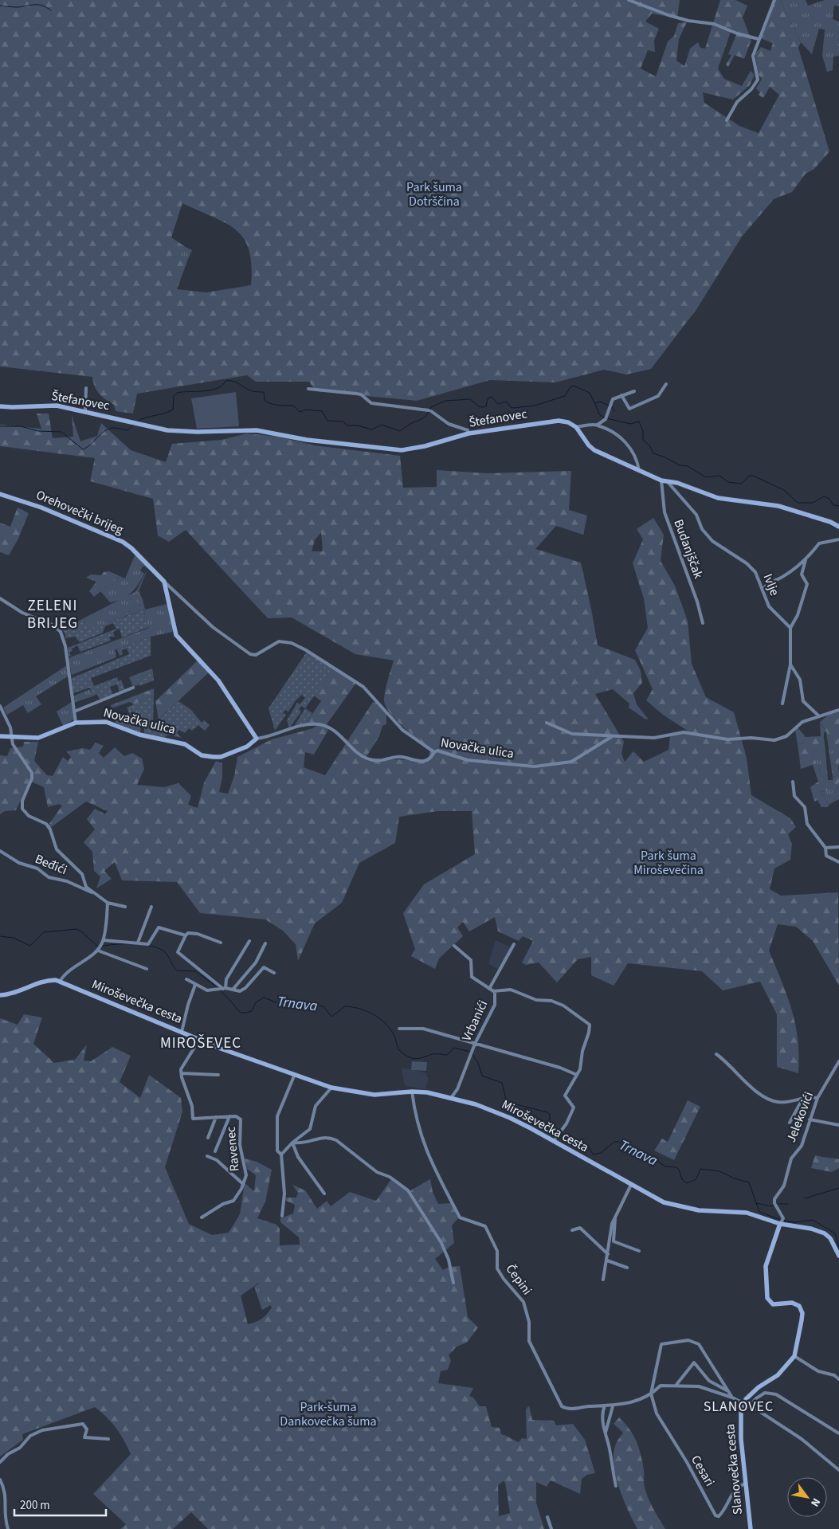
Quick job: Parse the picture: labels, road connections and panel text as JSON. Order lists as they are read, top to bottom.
{
  "streets": {
    "street": [
      "Štefanovec",
      "Orehovečki brijeg",
      "Budanjščak",
      "Ivlje",
      "Novačka ulica",
      "Beđići",
      "Miroševečka cesta",
      "Vrbanići",
      "Jelekovići",
      "Ravenec",
      "Čepini",
      "Slanovečka cesta",
      "Cesari"
    ]
  },
  "crossings": [
    ["Miroševečka cesta", "Vrbanići"],
    ["Miroševečka cesta", "Jelekovići"],
    ["Miroševečka cesta", "Čepini"],
    ["Slanovečka cesta", "Cesari"]
  ],
  "districts": ["ZELENI BRIJEG", "MIROŠEVEC", "SLANOVEC"],
  "water": ["Trnava"],
  "parks": ["Park šuma Dotrščina", "Park šuma Miroševečina", "Park-šuma Dankovečka šuma"],
  "scale_bar": "200 m",
  "north": "bottom right"
}
